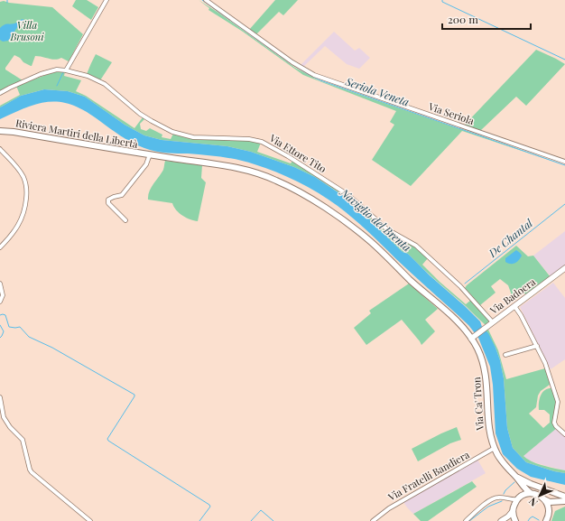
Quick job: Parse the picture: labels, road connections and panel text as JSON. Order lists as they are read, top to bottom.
{
  "streets": {
    "main road": ["Riviera Martiri della Libertà", "Via Badoera", "Via Ca' Tron"],
    "street": ["Via Seriola", "Via Ettore Tito", "Via Fratelli Bandiera"]
  },
  "crossings": [
    ["Riviera Martiri della Libertà", "Via Badoera"],
    ["Riviera Martiri della Libertà", "Via Ca' Tron"],
    ["Via Ettore Tito", "Via Badoera"],
    ["Via Badoera", "Via Ca' Tron"],
    ["Via Ca' Tron", "Via Fratelli Bandiera"]
  ],
  "water": ["Seriola Veneta", "Naviglio del Brenta", "De Chantal"],
  "parks": ["Villa Brusoni"],
  "scale_bar": "200 m",
  "north": "bottom left"
}
